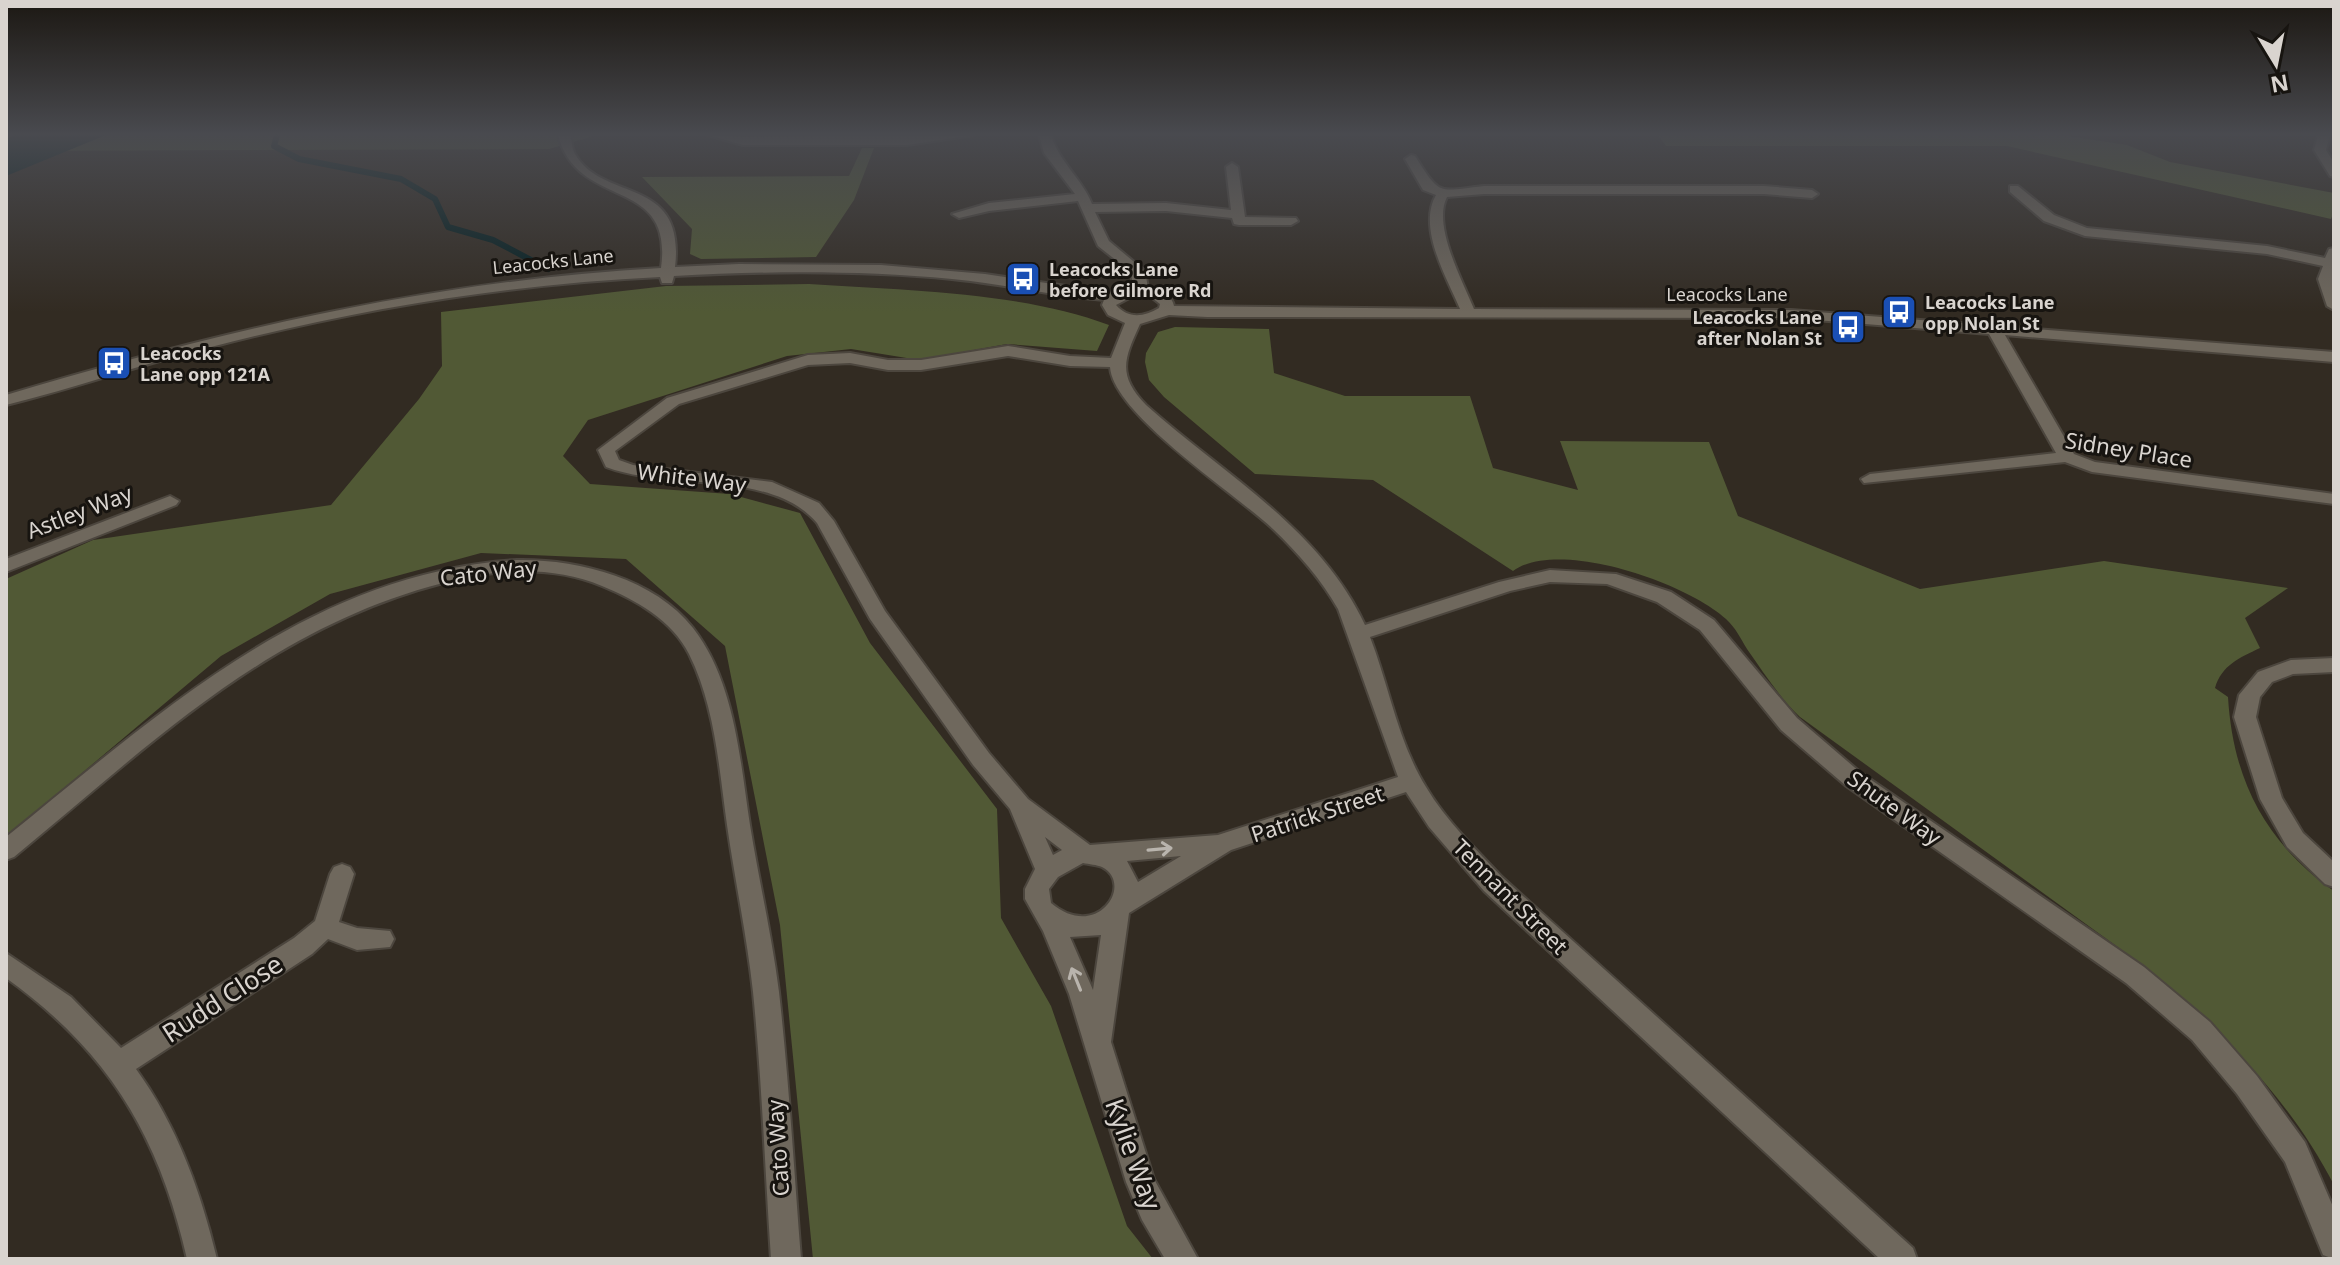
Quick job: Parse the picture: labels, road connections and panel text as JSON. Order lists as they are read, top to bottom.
{
  "streets": {
    "street": [
      "Leacocks Lane",
      "Sidney Place",
      "White Way",
      "Astley Way",
      "Cato Way",
      "Shute Way",
      "Patrick Street",
      "Tennant Street",
      "Rudd Close",
      "Kylie Way"
    ]
  },
  "crossings": [
    ["White Way", "Patrick Street"],
    ["White Way", "Tennant Street"],
    ["White Way", "Kylie Way"],
    ["Shute Way", "Tennant Street"],
    ["Patrick Street", "Tennant Street"],
    ["Patrick Street", "Kylie Way"]
  ],
  "places": {
    "bus stop": [
      "Leacocks Lane before Gilmore Rd",
      "Leacocks Lane opp Nolan St",
      "Leacocks Lane after Nolan St",
      "Leacocks Lane opp 121A"
    ]
  },
  "north": "bottom"
}
